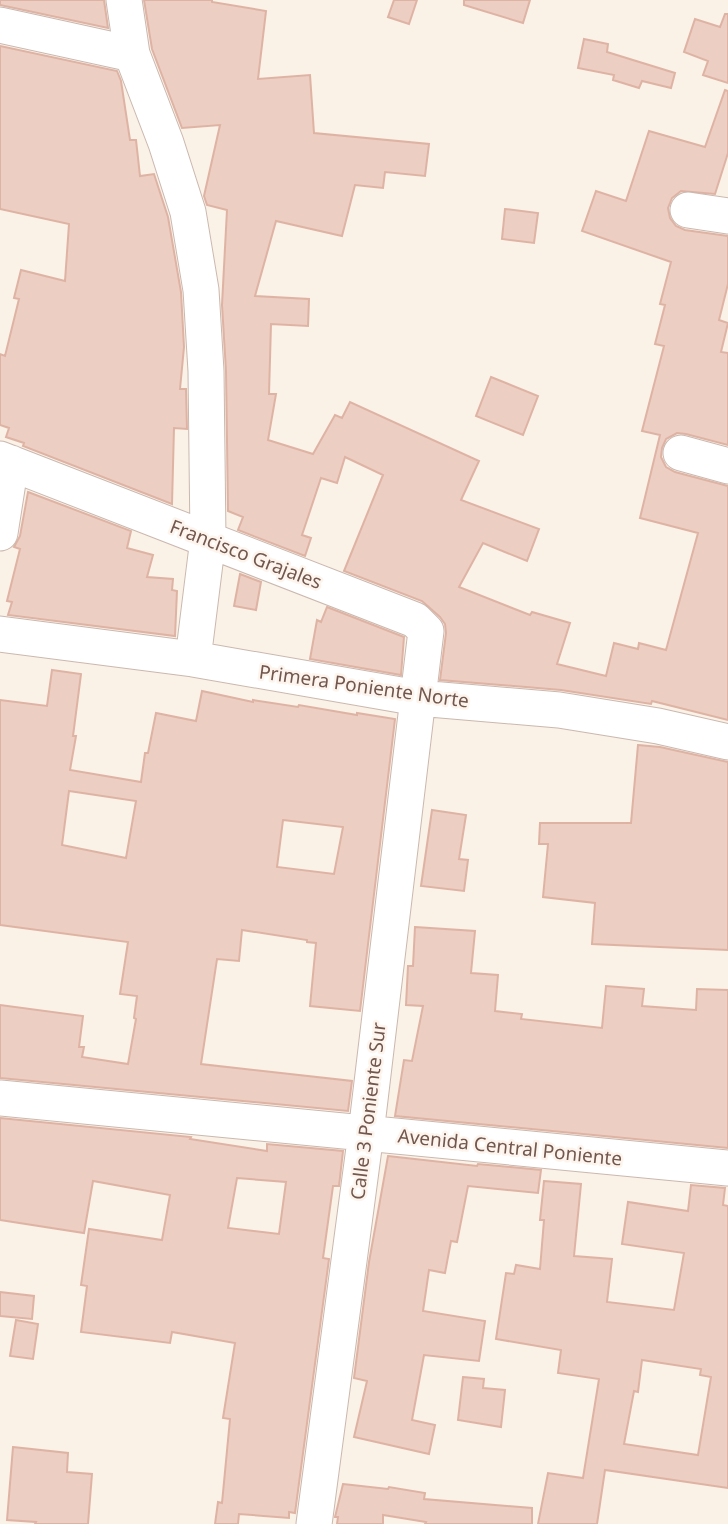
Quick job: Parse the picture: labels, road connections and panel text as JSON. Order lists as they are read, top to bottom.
{
  "streets": {
    "street": [
      "Francisco Grajales",
      "Primera Poniente Norte",
      "Calle 3 Poniente Sur",
      "Avenida Central Poniente"
    ]
  },
  "crossings": [
    ["Francisco Grajales", "Primera Poniente Norte"],
    ["Francisco Grajales", "Calle 3 Poniente Sur"],
    ["Primera Poniente Norte", "Calle 3 Poniente Sur"],
    ["Calle 3 Poniente Sur", "Avenida Central Poniente"]
  ]
}
